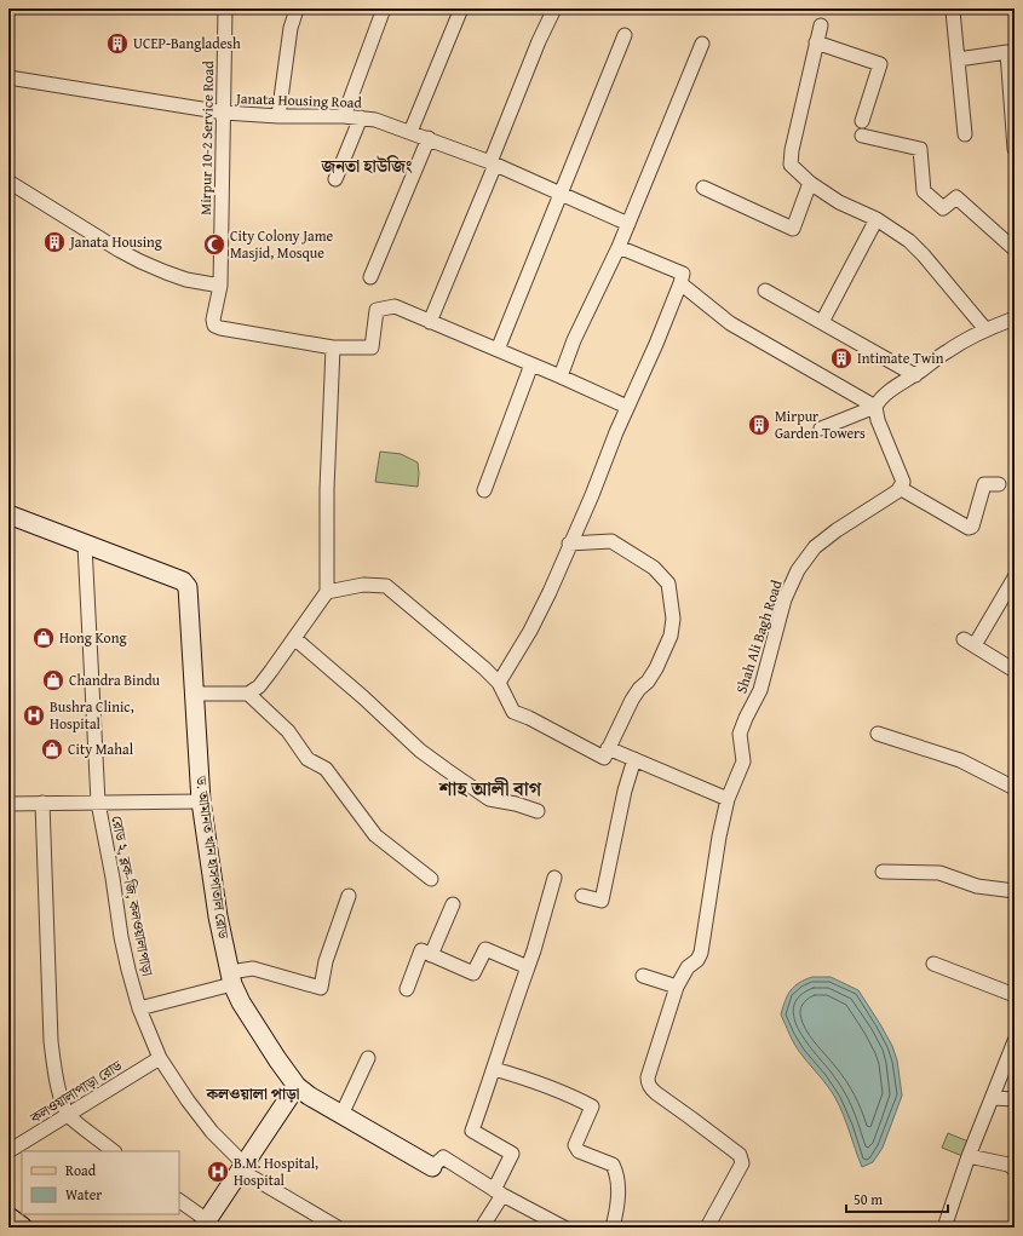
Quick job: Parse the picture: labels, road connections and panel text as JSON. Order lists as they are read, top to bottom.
{
  "streets": {
    "street": [
      "Janata Housing Road",
      "Mirpur 10-2 Service Road",
      "Shah Ali Bagh Road",
      "ড. আমানত খান হাসপাতাল রোড",
      "রোড ২, ব্লক-জি, কলওয়ালাপাড়া",
      "কলওয়ালাপাড়া রোড"
    ]
  },
  "crossings": [
    ["Janata Housing Road", "Mirpur 10-2 Service Road"],
    ["ড. আমানত খান হাসপাতাল রোড", "রোড ২, ব্লক-জি, কলওয়ালাপাড়া"],
    ["রোড ২, ব্লক-জি, কলওয়ালাপাড়া", "কলওয়ালাপাড়া রোড"]
  ],
  "districts": ["জনতা হাউজিং", "শাহ আলী বাগ", "কলওয়ালা পাড়া"],
  "places": {
    "building": [
      "UCEP-Bangladesh",
      "Janata Housing",
      "Intimate Twin",
      "Mirpur Garden Towers"
    ],
    "mosque": ["City Colony Jame Masjid, Mosque"],
    "shop": ["Hong Kong", "Chandra Bindu", "City Mahal"],
    "hospital": ["Bushra Clinic, Hospital", "B.M. Hospital, Hospital"]
  },
  "legend": ["Road", "Water"],
  "scale_bar": "50 m"
}
